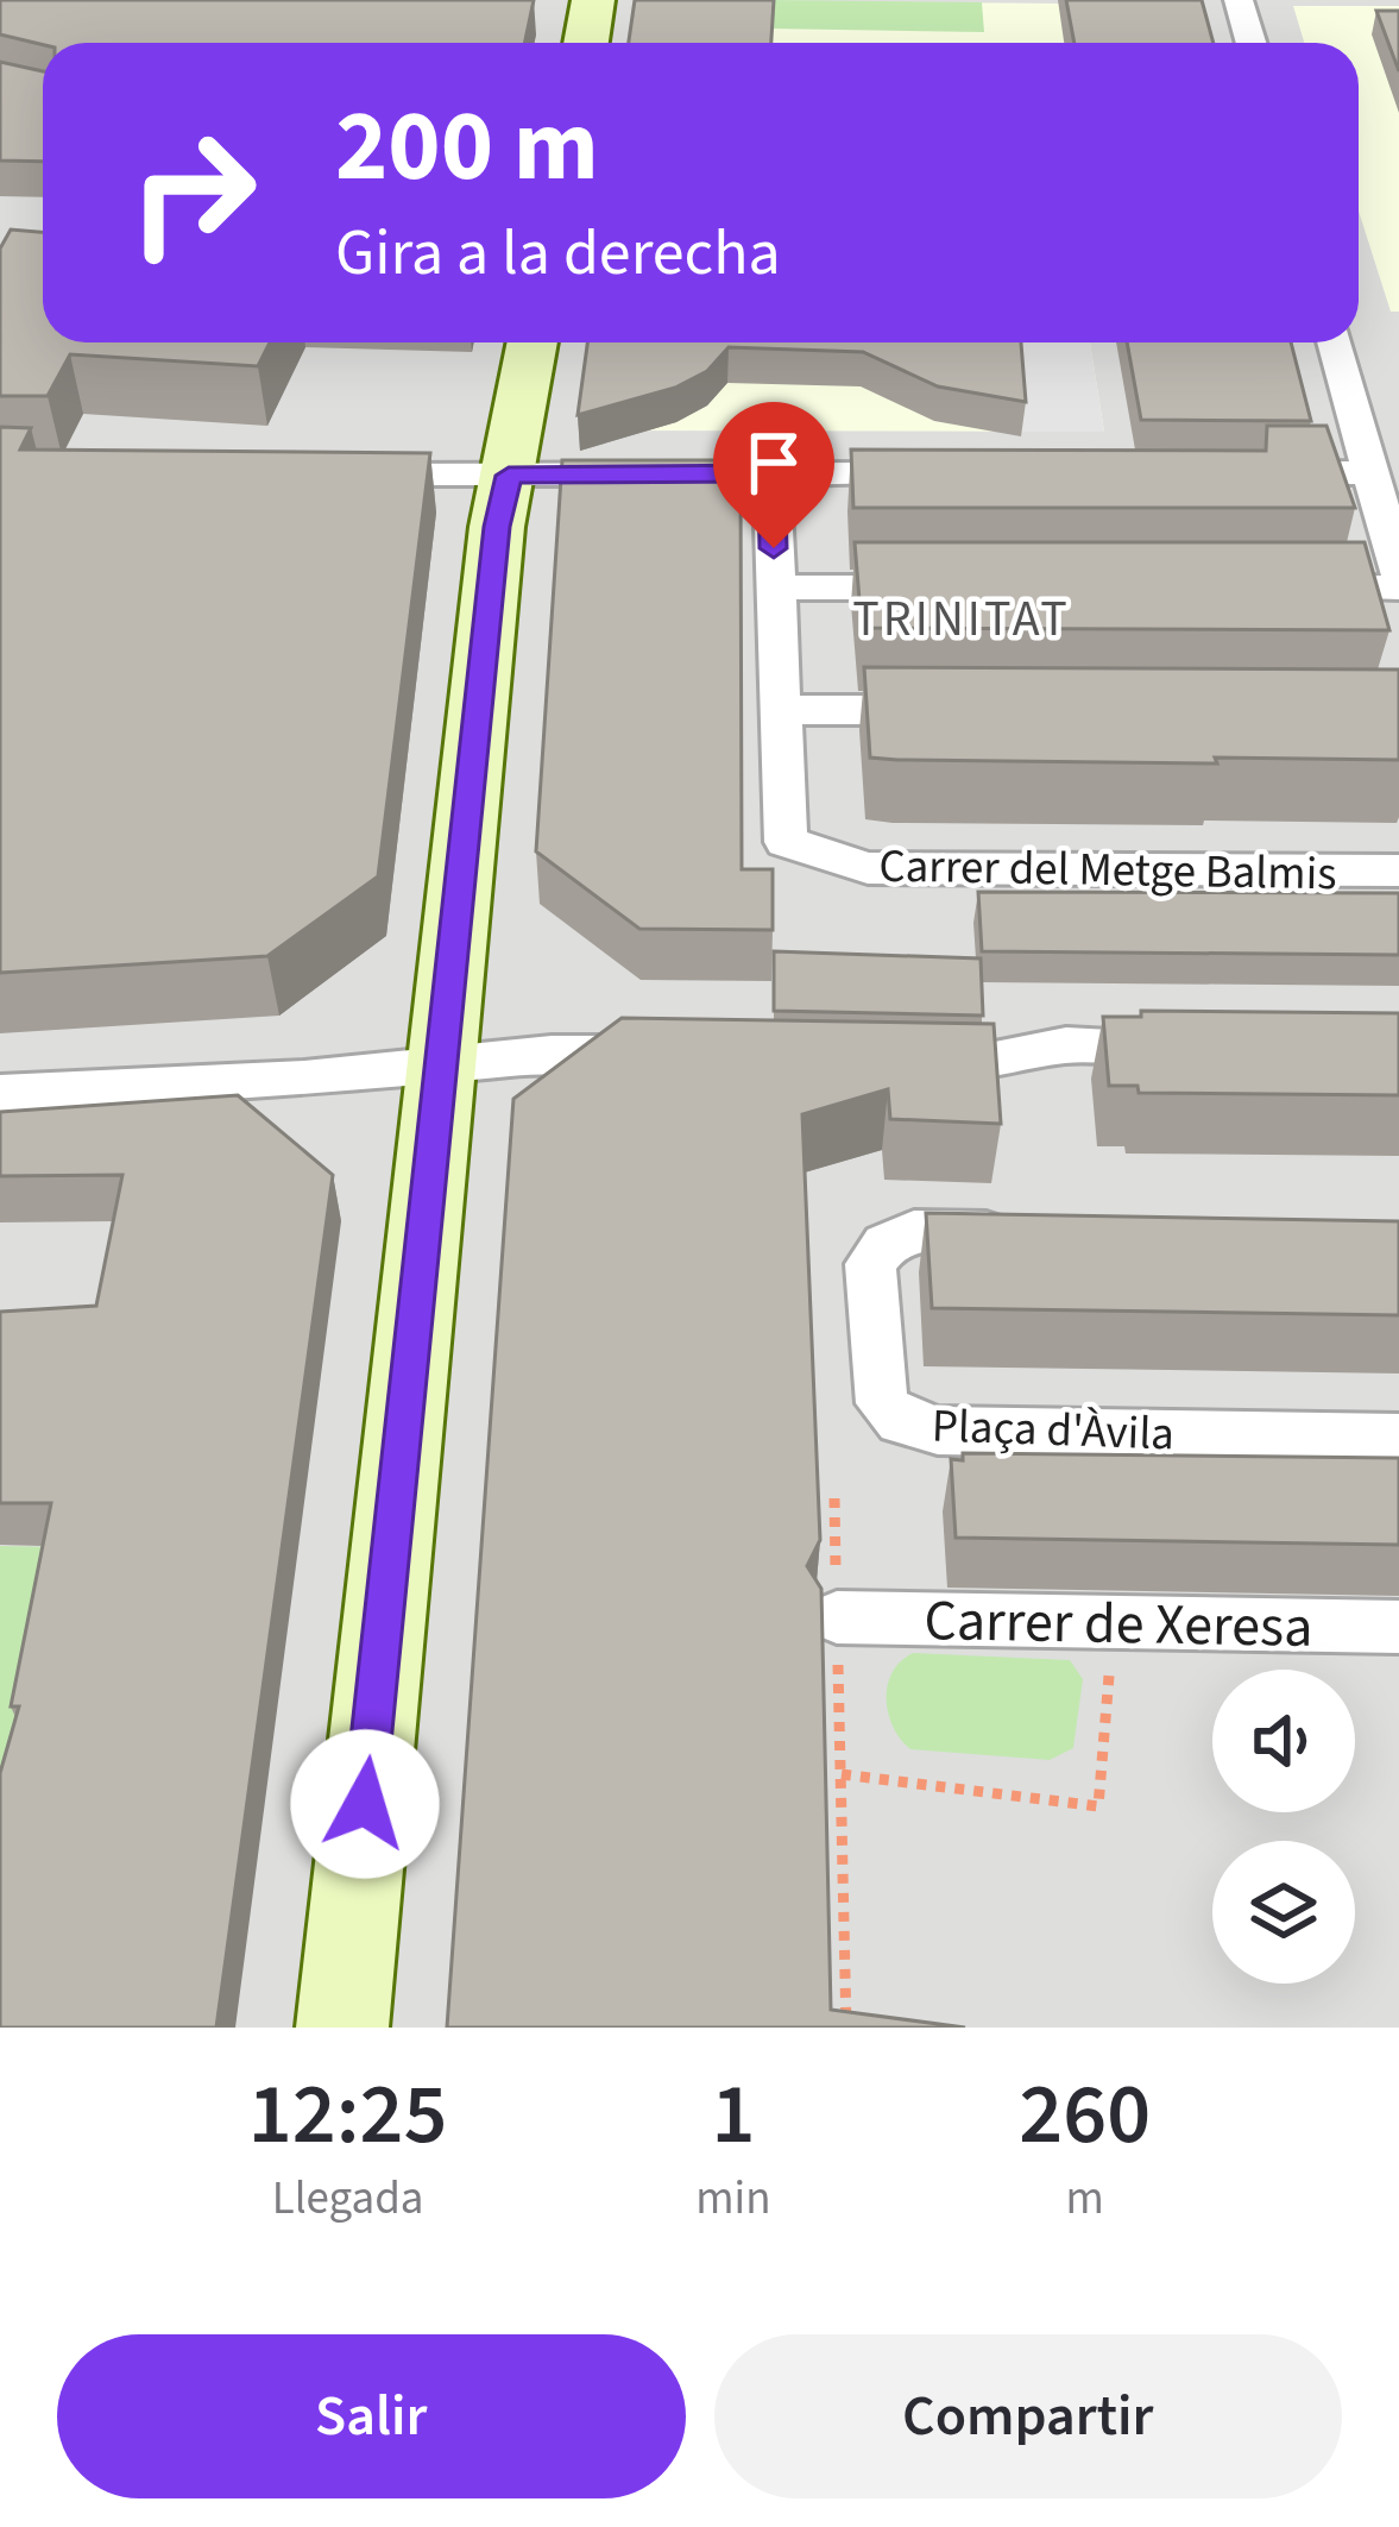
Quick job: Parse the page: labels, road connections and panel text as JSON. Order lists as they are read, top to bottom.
{
  "streets": {
    "street": ["Carrer del Metge Balmis", "Plaça d'Àvila", "Carrer de Xeresa"]
  },
  "districts": ["TRINITAT"],
  "page": {
    "turn": ["200 m", "Gira a la derecha"],
    "eta": [
      "12:25",
      "Llegada",
      "1",
      "min",
      "260",
      "m"
    ],
    "buttons": ["Salir", "Compartir"]
  }
}
